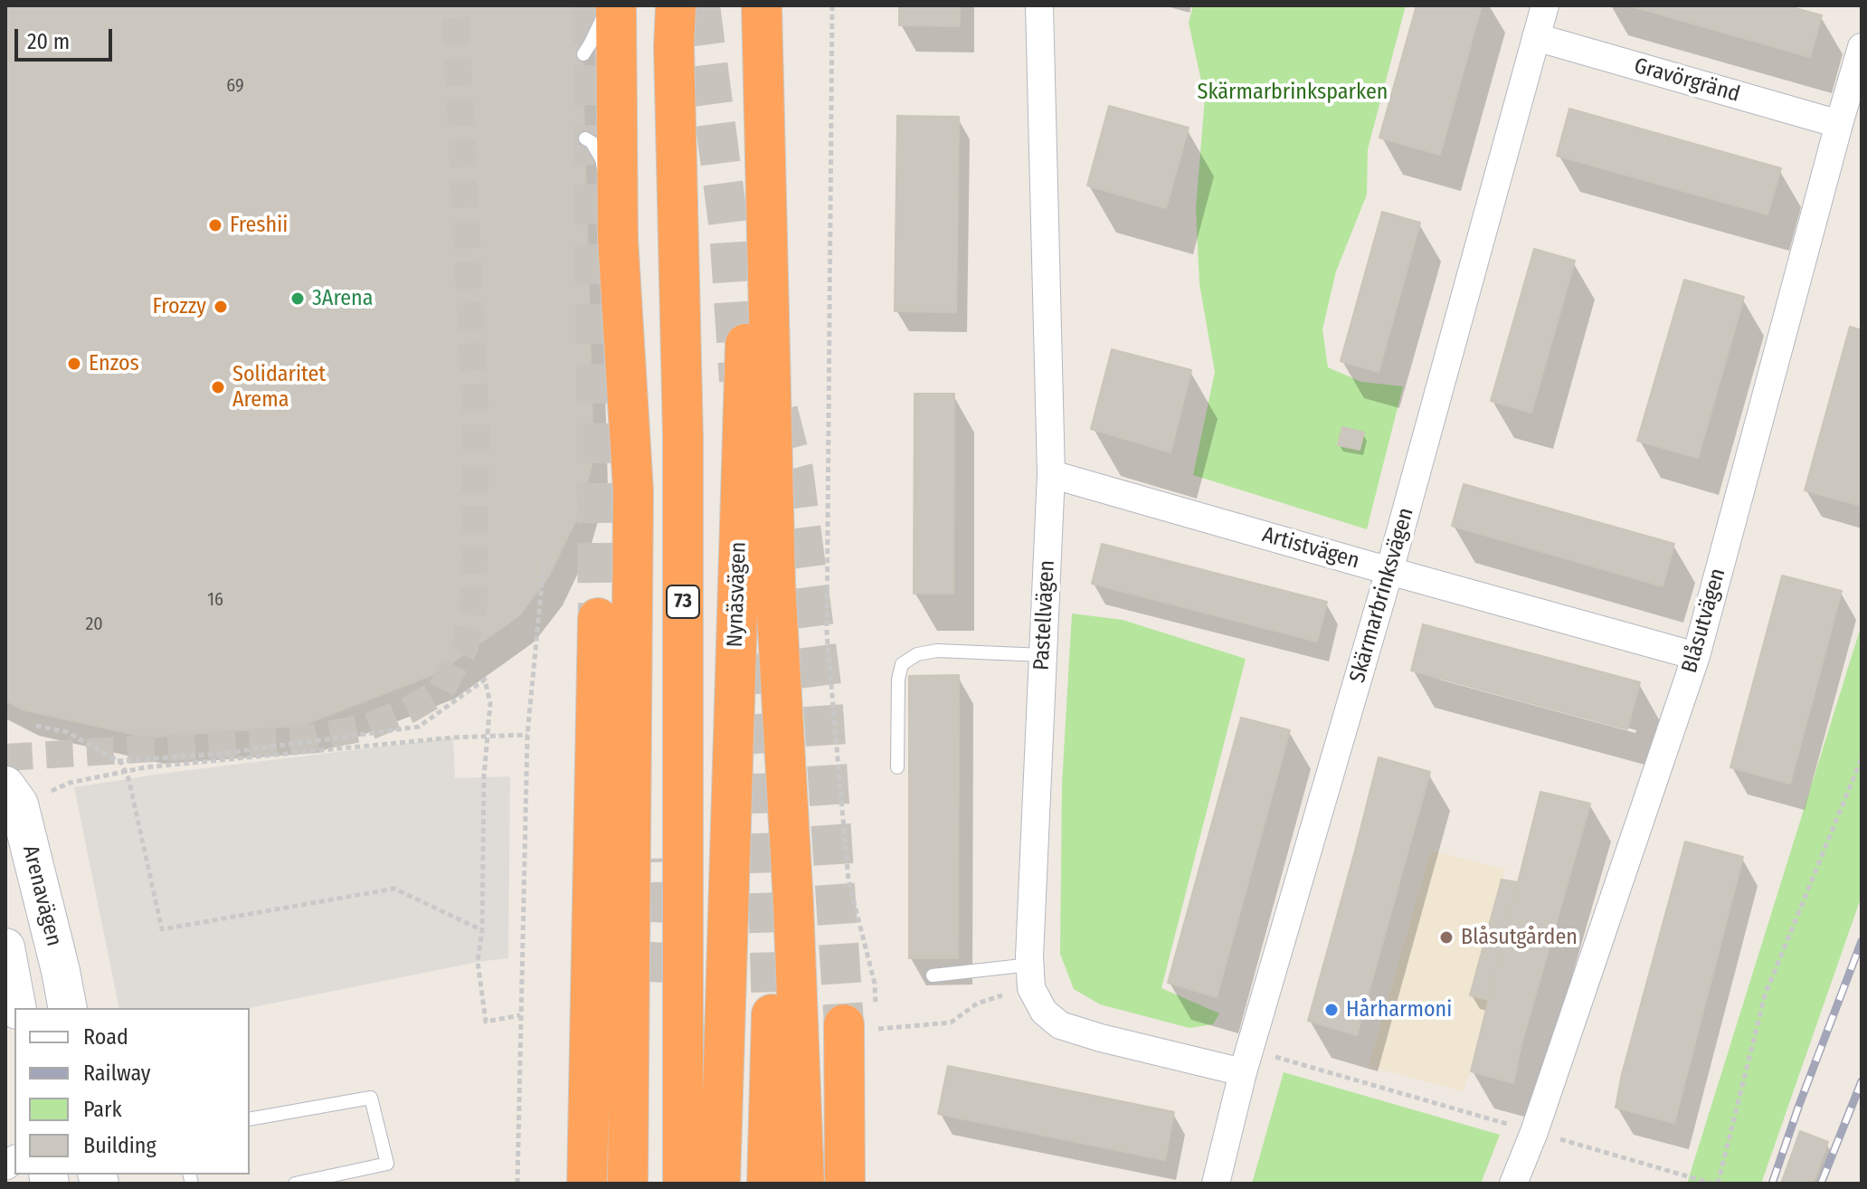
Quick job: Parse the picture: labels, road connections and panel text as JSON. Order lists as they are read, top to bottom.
{
  "streets": {
    "highway": ["Nynäsvägen", "73"],
    "main road": ["Arenavägen"],
    "street": [
      "Gravörgränd",
      "Artistvägen",
      "Skärmarbrinksvägen",
      "Pastellvägen",
      "Blåsutvägen"
    ]
  },
  "crossings": [
    ["Gravörgränd", "Skärmarbrinksvägen"],
    ["Gravörgränd", "Blåsutvägen"],
    ["Artistvägen", "Skärmarbrinksvägen"],
    ["Artistvägen", "Pastellvägen"],
    ["Artistvägen", "Blåsutvägen"]
  ],
  "parks": ["Skärmarbrinksparken"],
  "places": [
    "Freshii",
    "3Arena",
    "Frozzy",
    "Enzos",
    "Solidaritet Arema",
    "Blåsutgården",
    "Hårharmoni"
  ],
  "house_numbers": ["69", "16", "20"],
  "legend": [
    "Road",
    "Railway",
    "Park",
    "Building"
  ],
  "scale_bar": "20 m"
}
